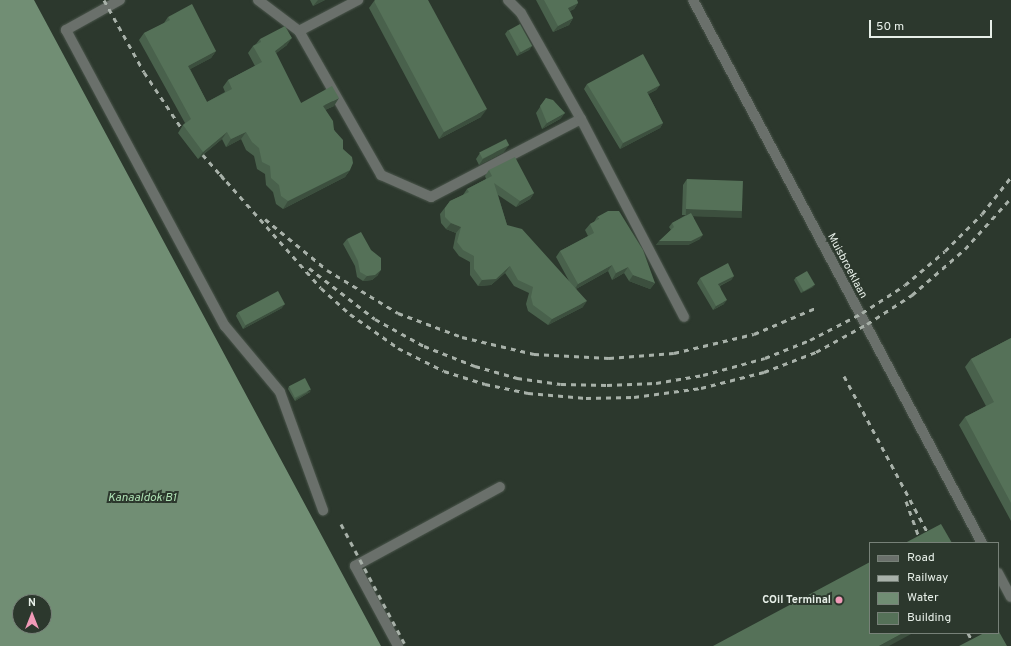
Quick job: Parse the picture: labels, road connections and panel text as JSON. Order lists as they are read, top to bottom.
{
  "streets": {
    "street": ["Muisbroeklaan"]
  },
  "water": ["Kanaaldok B1"],
  "places": ["COil Terminal"],
  "legend": [
    "Road",
    "Railway",
    "Water",
    "Building"
  ],
  "scale_bar": "50 m",
  "north": "top"
}
